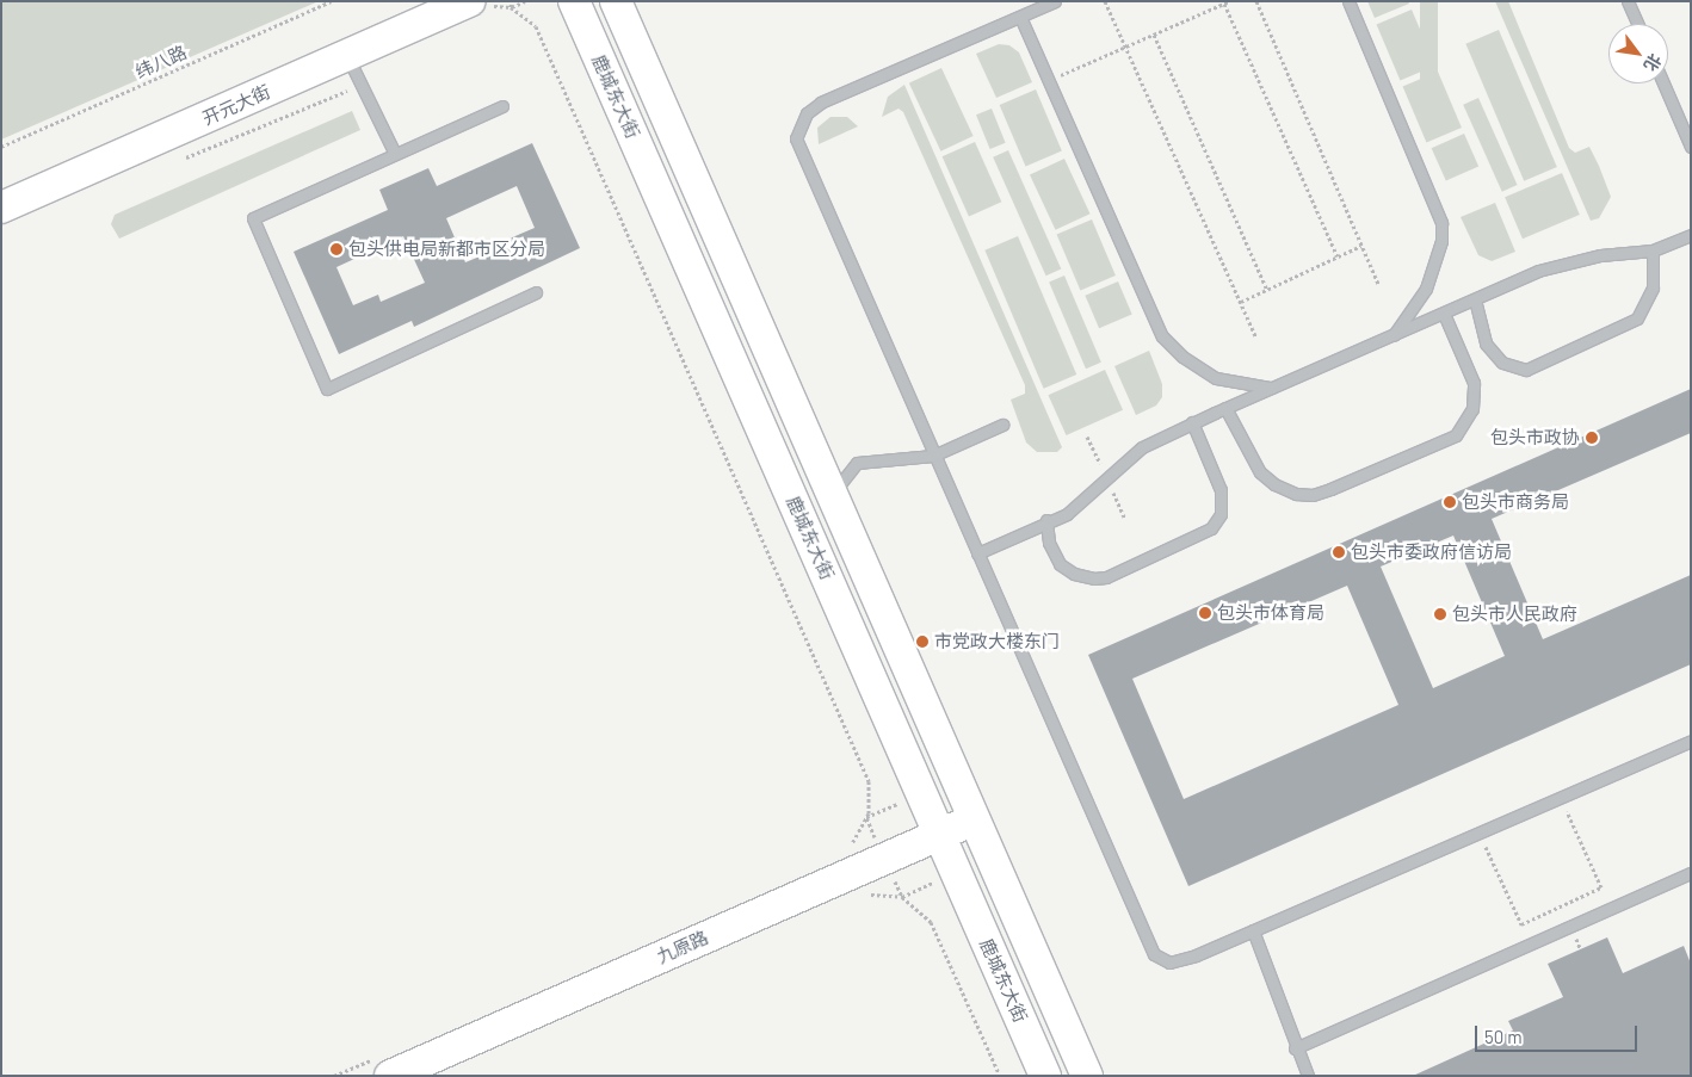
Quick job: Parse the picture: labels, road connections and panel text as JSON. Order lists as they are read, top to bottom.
{
  "streets": {
    "main road": ["鹿城东大街", "开元大街", "九原路"],
    "path": ["纬八路"]
  },
  "crossings": [
    ["鹿城东大街", "九原路"]
  ],
  "places": [
    "包头供电局新都市区分局",
    "包头市政协",
    "包头市商务局",
    "包头市委政府信访局",
    "包头市体育局",
    "包头市人民政府",
    "市党政大楼东门"
  ],
  "scale_bar": "50 m",
  "north": "bottom right"
}
